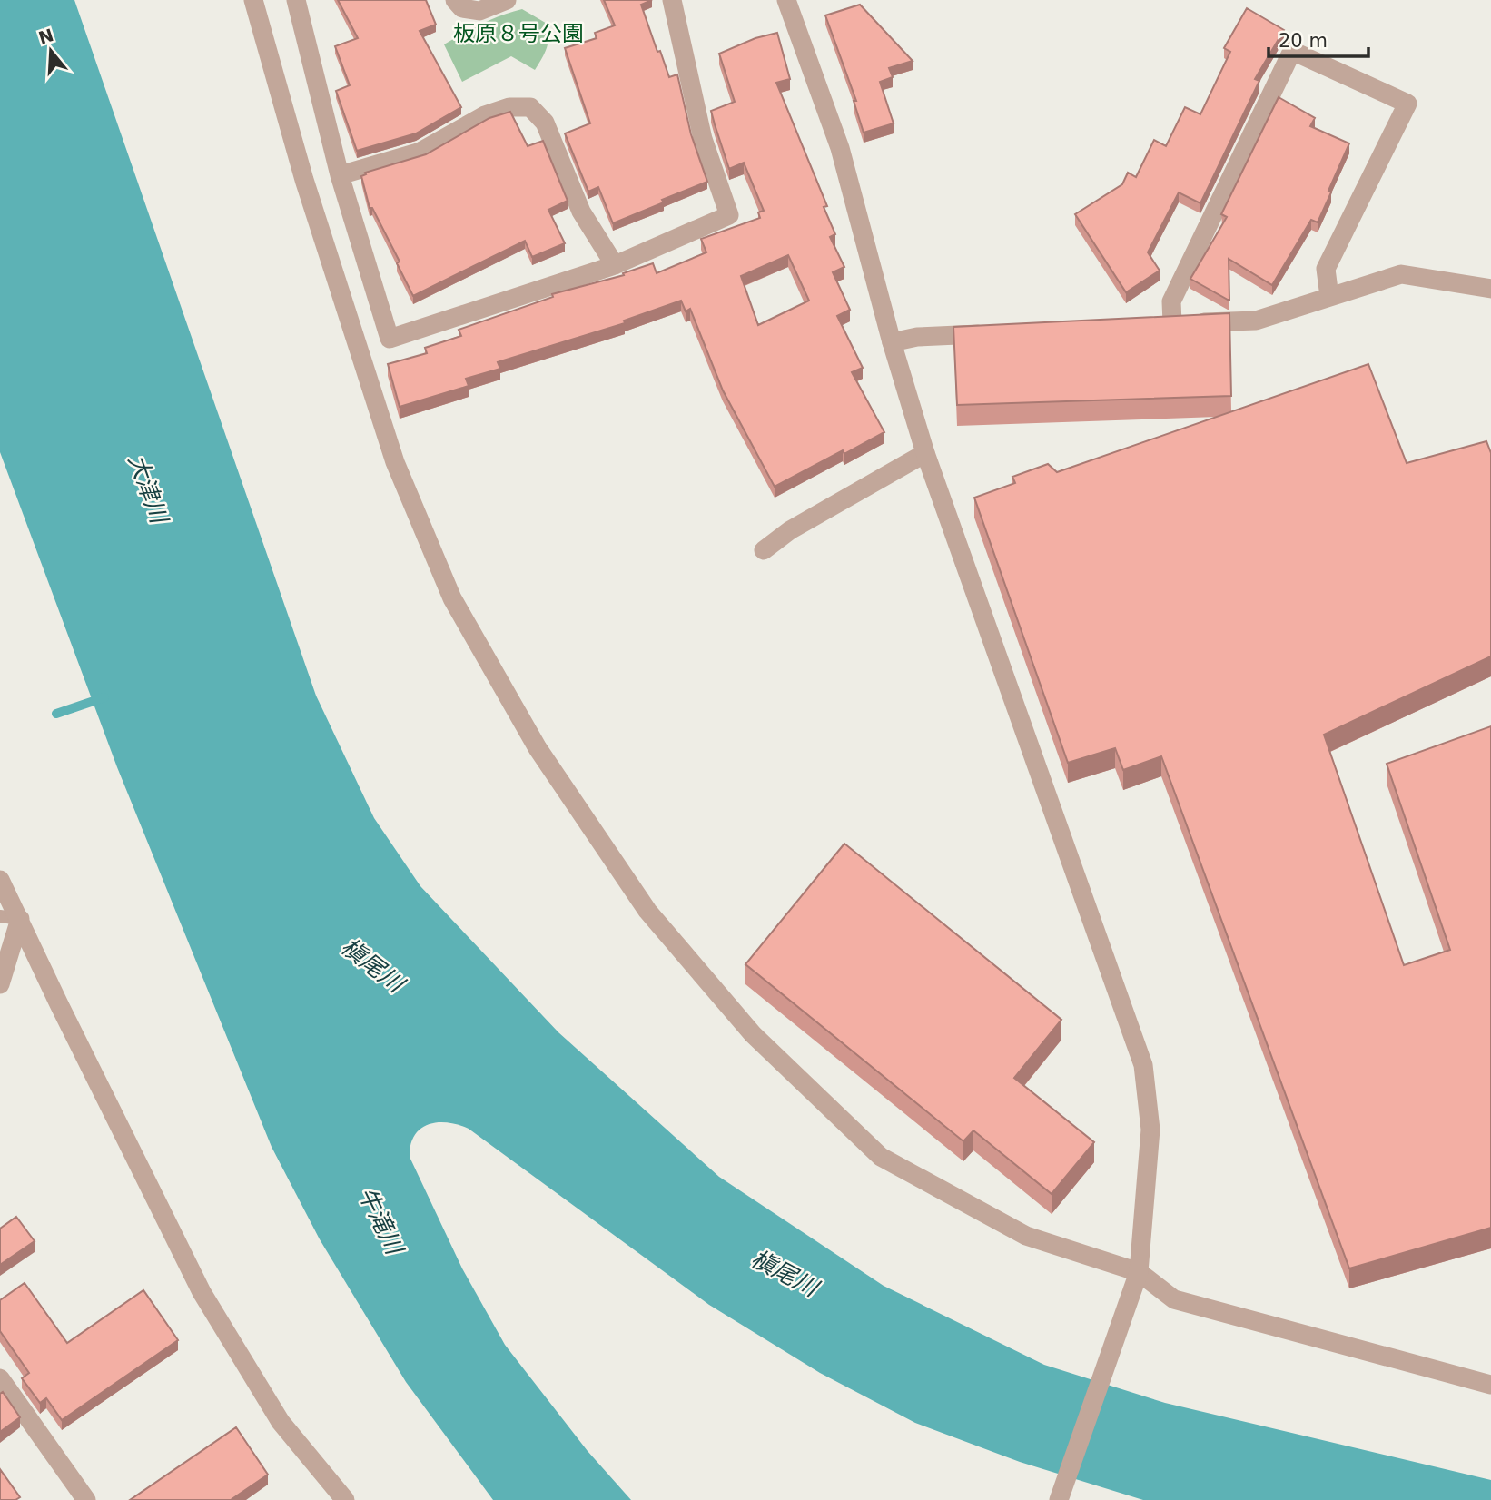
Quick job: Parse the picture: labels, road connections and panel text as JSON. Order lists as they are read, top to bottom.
{
  "water": ["大津川", "槇尾川", "牛滝川"],
  "parks": ["板原８号公園"],
  "scale_bar": "20 m",
  "north": "top"
}
